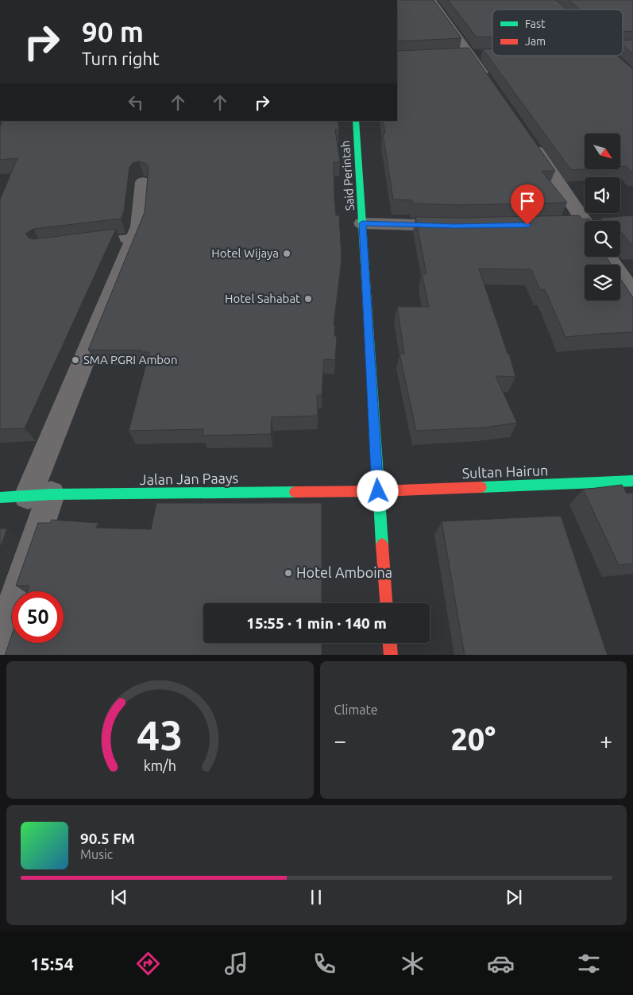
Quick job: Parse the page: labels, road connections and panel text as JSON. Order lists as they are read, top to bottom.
{
  "streets": {
    "street": ["Said Perintah", "Sultan Hairun", "Jalan Jan Paays"]
  },
  "crossings": [
    ["Said Perintah", "Sultan Hairun"],
    ["Said Perintah", "Jalan Jan Paays"],
    ["Sultan Hairun", "Jalan Jan Paays"]
  ],
  "places": [
    "Hotel Wijaya",
    "Hotel Sahabat",
    "SMA PGRI Ambon",
    "Hotel Amboina"
  ],
  "legend": ["Fast", "Jam"],
  "north": "bottom right",
  "page": {
    "turn": ["90 m", "Turn right"],
    "limit": "50",
    "trip": "15:55 · 1 min · 140 m",
    "tile": "Climate",
    "heat": ["−", "20°", "+"],
    "song": ["90.5 FM", "Music"],
    "tabs": "15:54",
    "gauge": ["43", "km/h"]
  }
}
